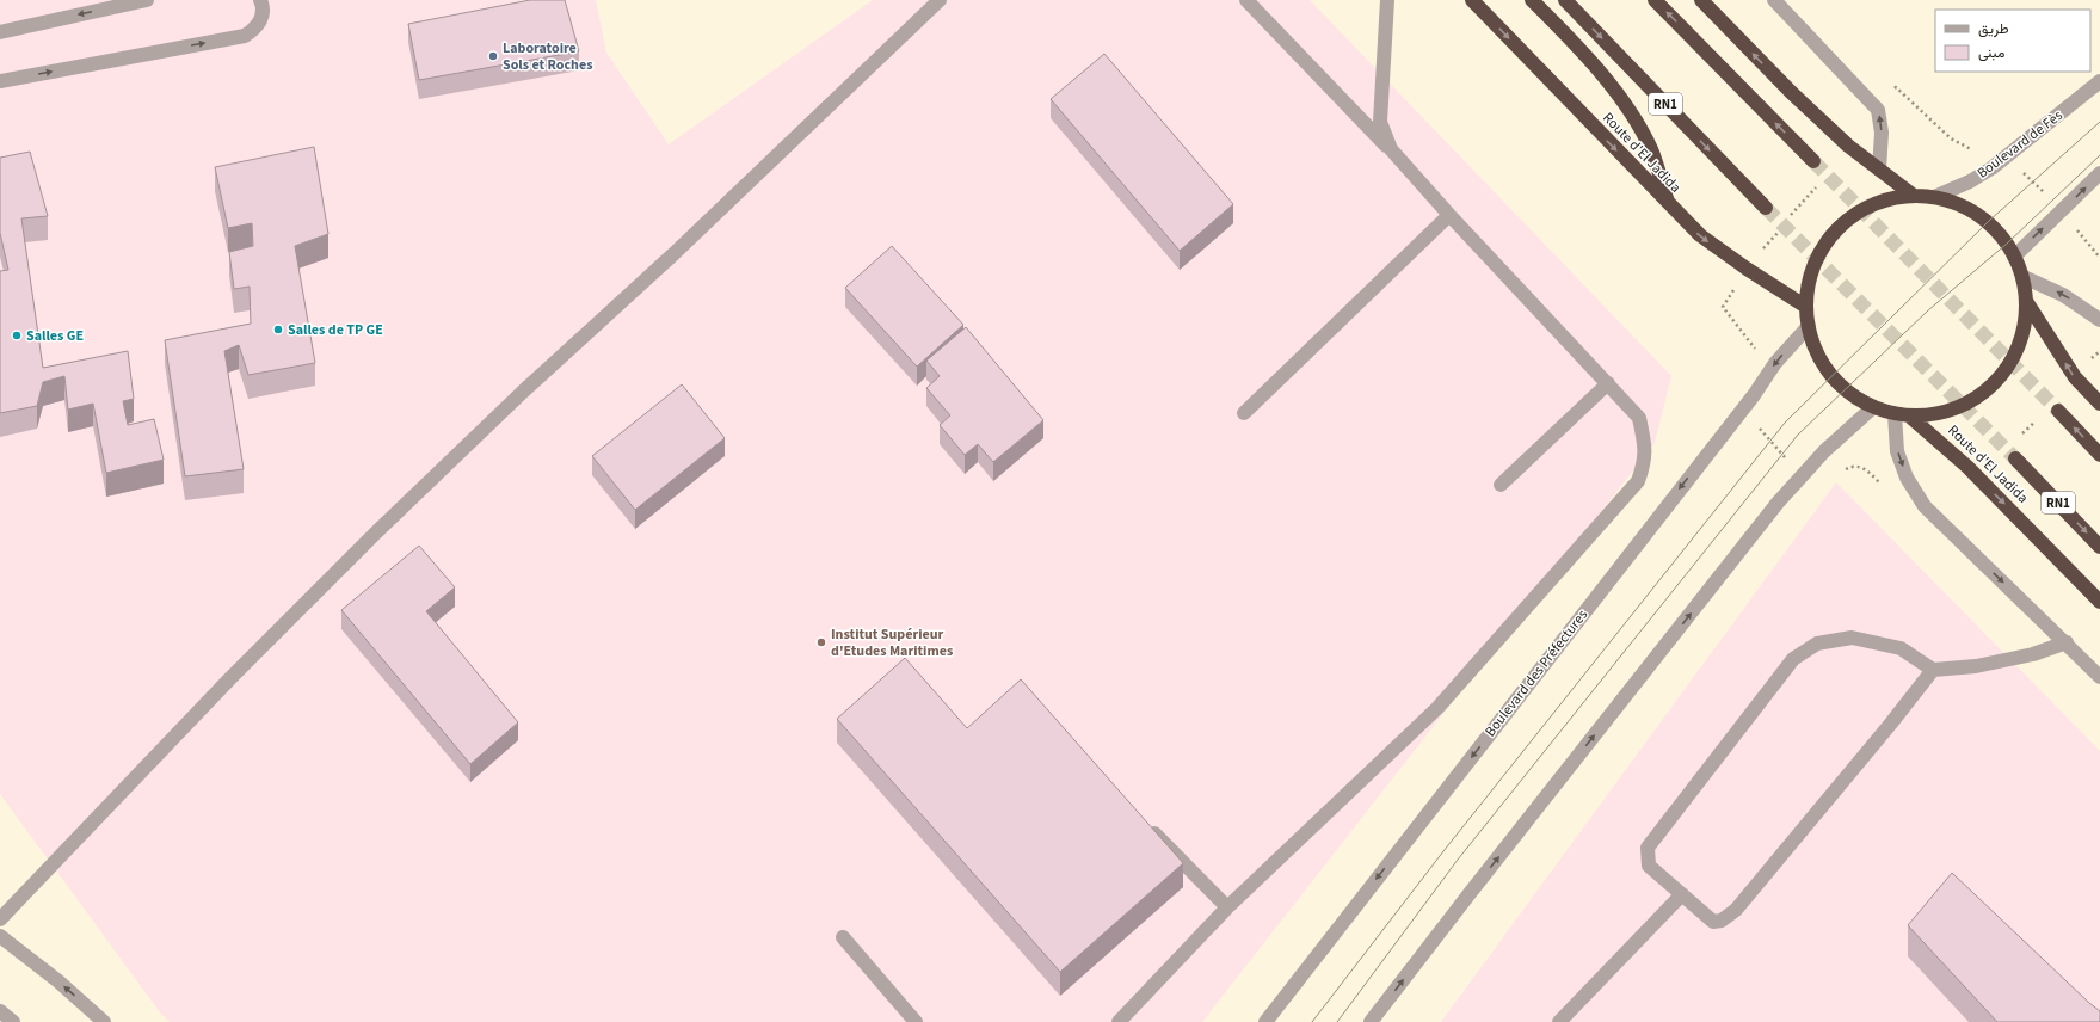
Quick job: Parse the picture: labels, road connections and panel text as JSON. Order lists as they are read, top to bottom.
{
  "streets": {
    "highway": ["RN1", "Route d'El Jadida"],
    "street": ["Boulevard de Fès", "Boulevard des Préfectures"]
  },
  "places": [
    "Laboratoire Sols et Roches",
    "Salles de TP GE",
    "Salles GE",
    "Institut Supérieur d'Etudes Maritimes"
  ],
  "legend": ["طريق", "مبنى"]
}
